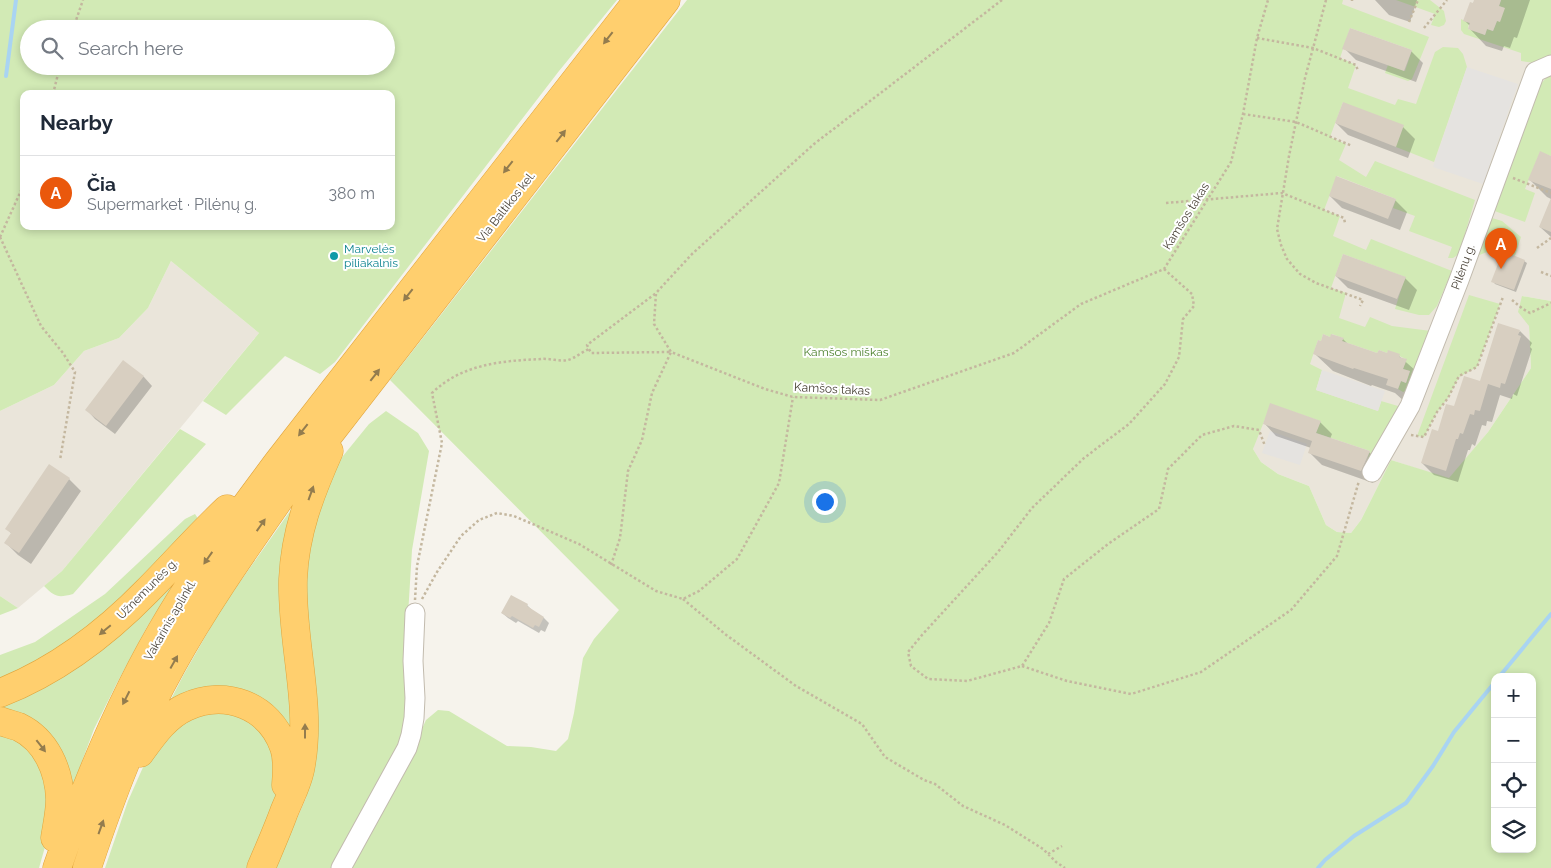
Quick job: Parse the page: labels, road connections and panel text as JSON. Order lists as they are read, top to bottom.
{
  "streets": {
    "highway": ["Via Baltikos kel.", "Užnemunės g.", "Vakarinis aplinkl."],
    "street": ["Pilėnų g."],
    "path": ["Kamšos takas"]
  },
  "crossings": [
    ["Via Baltikos kel.", "Vakarinis aplinkl."],
    ["Užnemunės g.", "Vakarinis aplinkl."]
  ],
  "one_way": ["Užnemunės g."],
  "parks": ["Kamšos miškas"],
  "places": ["Marvelės piliakalnis"],
  "page": {
    "search": "Search here",
    "heading": "Nearby",
    "list": [
      {
        "mark": "A",
        "name": "Čia",
        "note": "Supermarket · Pilėnų g.",
        "value": "380 m"
      }
    ],
    "pins": "A",
    "map_buttons": ["+", "−"]
  }
}
